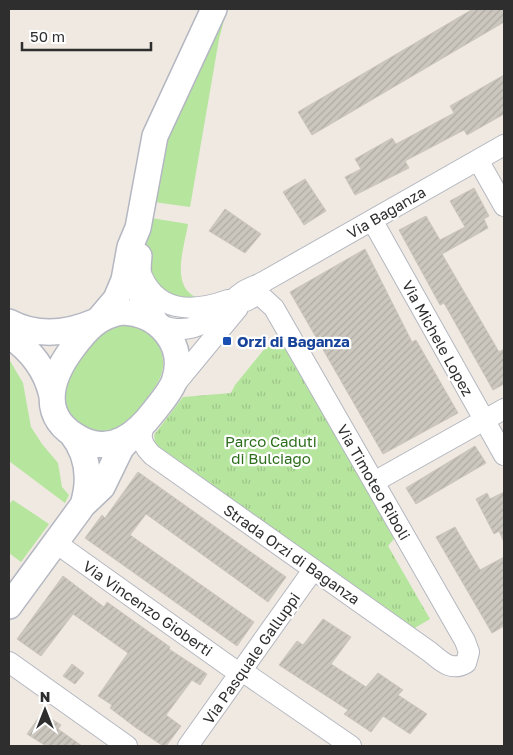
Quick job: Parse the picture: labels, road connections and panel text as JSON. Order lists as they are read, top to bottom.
{
  "streets": {
    "street": [
      "Via Baganza",
      "Via Michele Lopez",
      "Via Timoteo Riboli",
      "Strada Orzi di Baganza",
      "Via Vincenzo Gioberti",
      "Via Pasquale Galluppi"
    ]
  },
  "crossings": [
    ["Via Baganza", "Via Michele Lopez"],
    ["Via Baganza", "Strada Orzi di Baganza"],
    ["Via Timoteo Riboli", "Strada Orzi di Baganza"],
    ["Strada Orzi di Baganza", "Via Pasquale Galluppi"],
    ["Via Vincenzo Gioberti", "Via Pasquale Galluppi"]
  ],
  "parks": ["Parco Caduti di Bulciago"],
  "places": {
    "transit": ["Orzi di Baganza"]
  },
  "scale_bar": "50 m",
  "north": "top"
}
